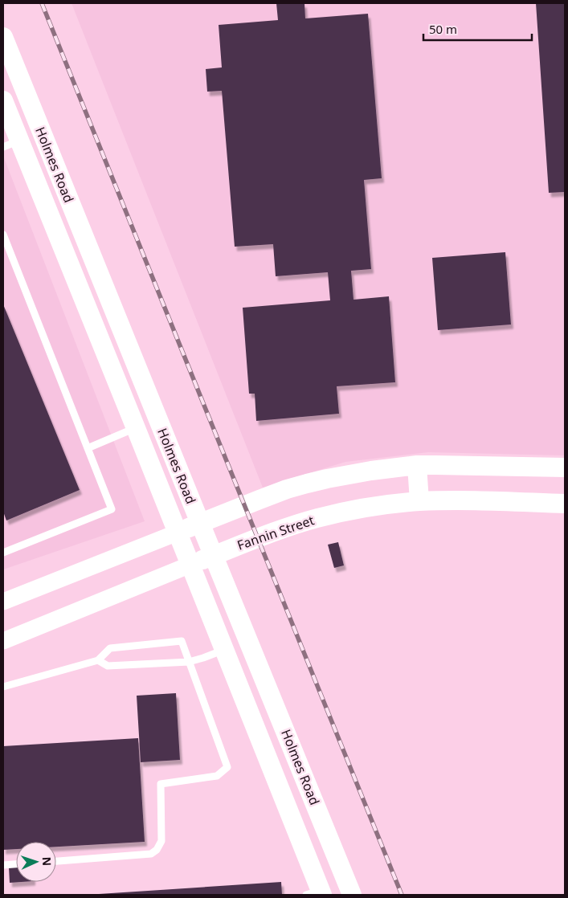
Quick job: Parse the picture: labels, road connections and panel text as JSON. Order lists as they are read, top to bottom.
{
  "streets": {
    "main road": ["Holmes Road", "Fannin Street"]
  },
  "crossings": [
    ["Holmes Road", "Fannin Street"]
  ],
  "scale_bar": "50 m",
  "north": "right"
}
